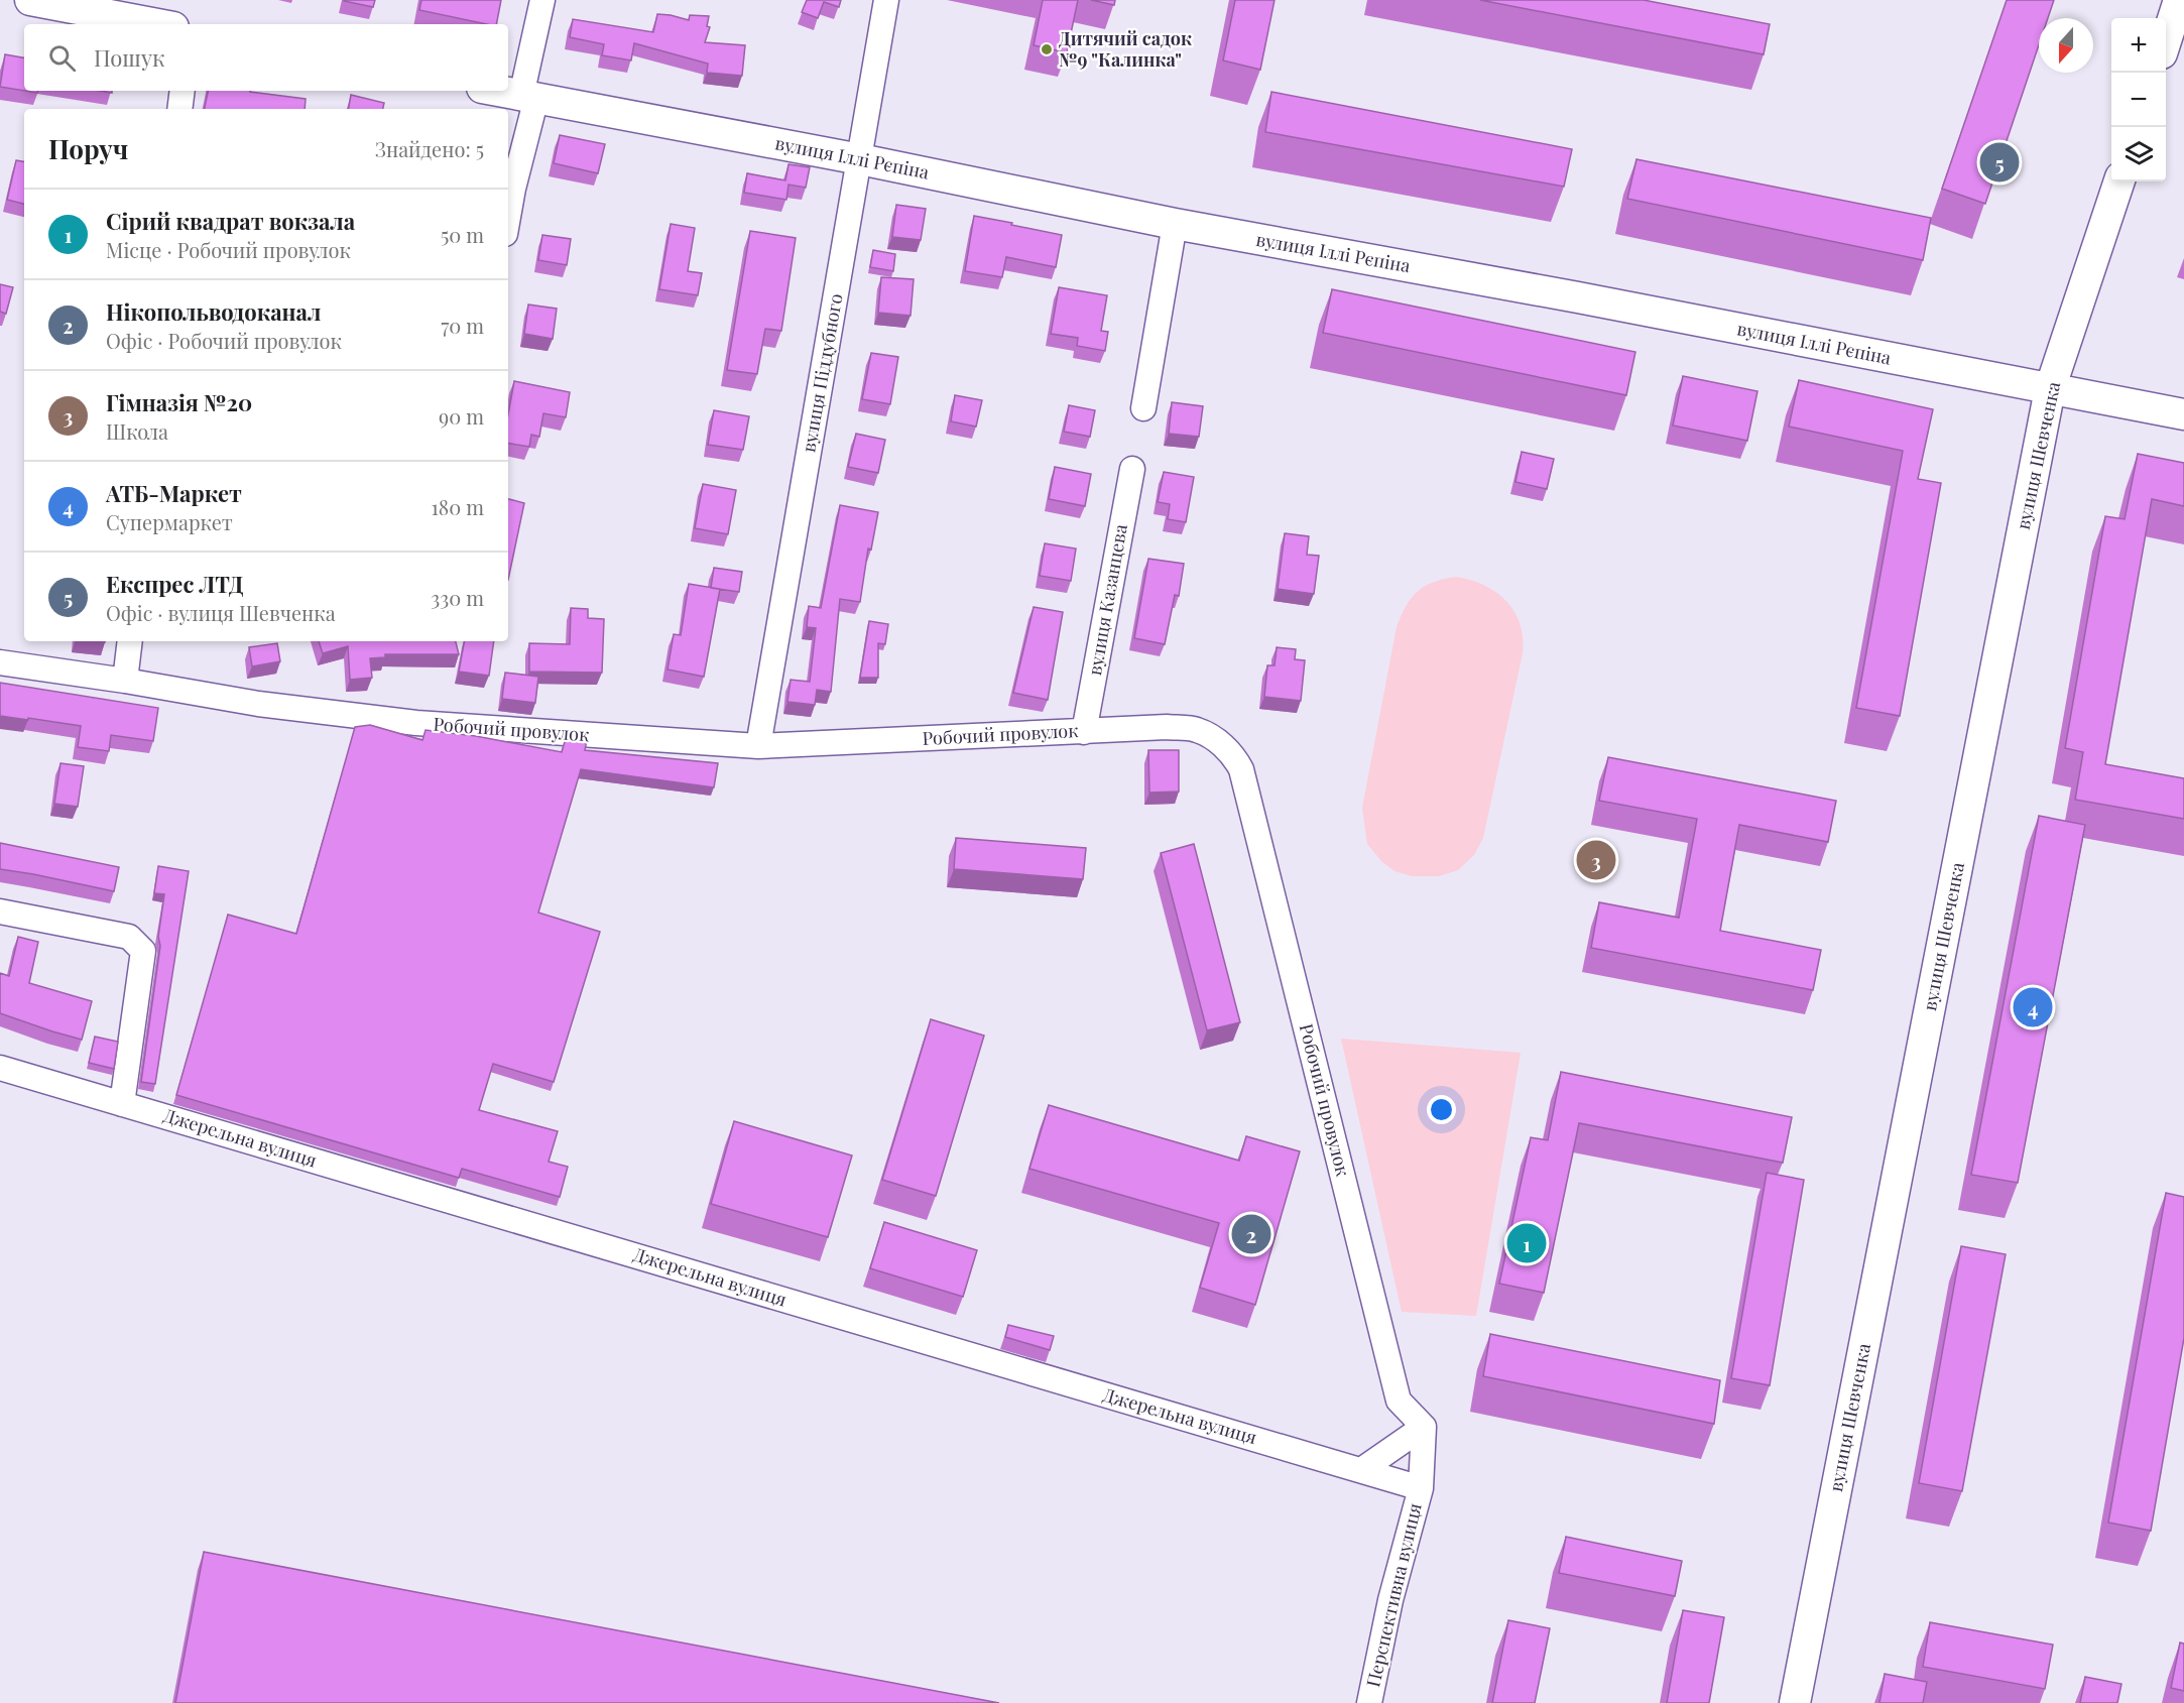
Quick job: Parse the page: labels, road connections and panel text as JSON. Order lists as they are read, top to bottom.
{
  "streets": {
    "street": [
      "вулиця Іллі Рєпіна",
      "вулиця Піддубного",
      "вулиця Шевченка",
      "вулиця Казанцева",
      "Робочий провулок",
      "Джерельна вулиця",
      "Перспективна вулиця"
    ]
  },
  "crossings": [
    ["вулиця Іллі Рєпіна", "вулиця Піддубного"],
    ["вулиця Іллі Рєпіна", "вулиця Шевченка"],
    ["вулиця Піддубного", "Робочий провулок"],
    ["вулиця Казанцева", "Робочий провулок"],
    ["Джерельна вулиця", "Перспективна вулиця"]
  ],
  "places": ["Дитячий садок №9 \"Калинка\""],
  "north": "bottom",
  "page": {
    "map_buttons": ["+", "−"],
    "search": "Пошук",
    "heading": ["Поруч", "Знайдено: 5"],
    "pins": [
      "5",
      "3",
      "4",
      "2",
      "1"
    ],
    "list": [
      {
        "mark": "1",
        "name": "Сірий квадрат вокзала",
        "note": "Місце · Робочий провулок",
        "value": "50 m"
      },
      {
        "mark": "2",
        "name": "Нікопольводоканал",
        "note": "Офіс · Робочий провулок",
        "value": "70 m"
      },
      {
        "mark": "3",
        "name": "Гімназія №20",
        "note": "Школа",
        "value": "90 m"
      },
      {
        "mark": "4",
        "name": "АТБ-Маркет",
        "note": "Супермаркет",
        "value": "180 m"
      },
      {
        "mark": "5",
        "name": "Експрес ЛТД",
        "note": "Офіс · вулиця Шевченка",
        "value": "330 m"
      }
    ]
  }
}
